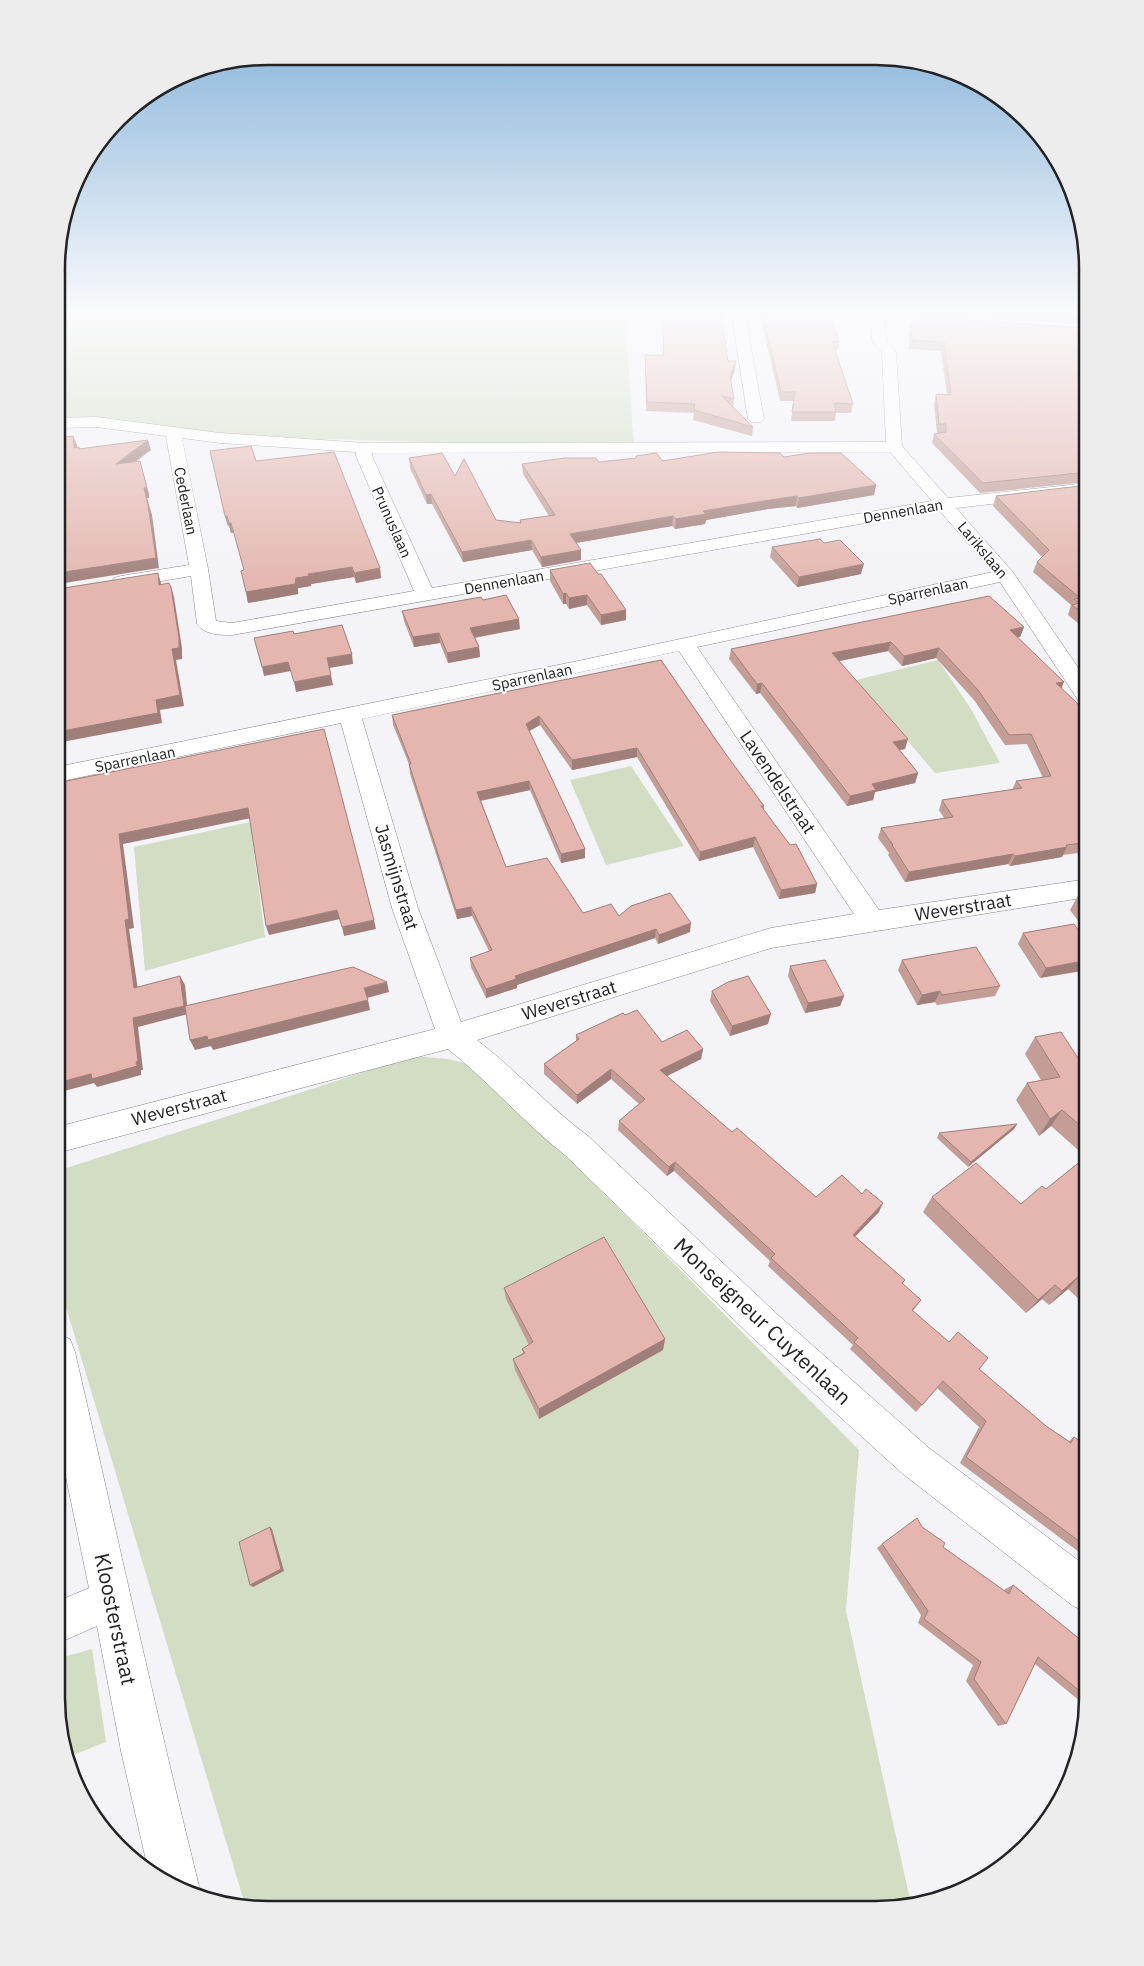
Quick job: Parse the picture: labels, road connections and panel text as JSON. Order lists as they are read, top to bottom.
{
  "streets": {
    "street": [
      "Cederlaan",
      "Dennenlaan",
      "Prunuslaan",
      "Larikslaan",
      "Sparrenlaan",
      "Lavendelstraat",
      "Jasmijnstraat",
      "Weverstraat",
      "Monseigneur Cuytenlaan",
      "Kloosterstraat"
    ]
  },
  "crossings": [
    ["Cederlaan", "Dennenlaan"],
    ["Dennenlaan", "Prunuslaan"],
    ["Dennenlaan", "Larikslaan"],
    ["Larikslaan", "Sparrenlaan"],
    ["Sparrenlaan", "Lavendelstraat"],
    ["Sparrenlaan", "Jasmijnstraat"],
    ["Lavendelstraat", "Weverstraat"],
    ["Jasmijnstraat", "Weverstraat"],
    ["Jasmijnstraat", "Monseigneur Cuytenlaan"],
    ["Weverstraat", "Monseigneur Cuytenlaan"]
  ]
}
